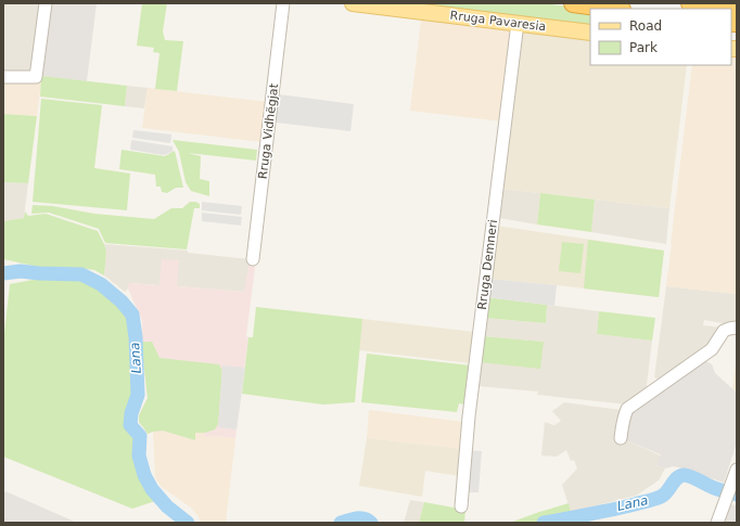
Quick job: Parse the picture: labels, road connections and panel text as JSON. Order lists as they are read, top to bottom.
{
  "streets": {
    "main road": ["Rruga Pavaresia"],
    "street": ["Rruga Vidhëgjat", "Rruga Demneri"]
  },
  "crossings": [
    ["Rruga Pavaresia", "Rruga Demneri"]
  ],
  "water": ["Lana"],
  "legend": ["Road", "Park"]
}
